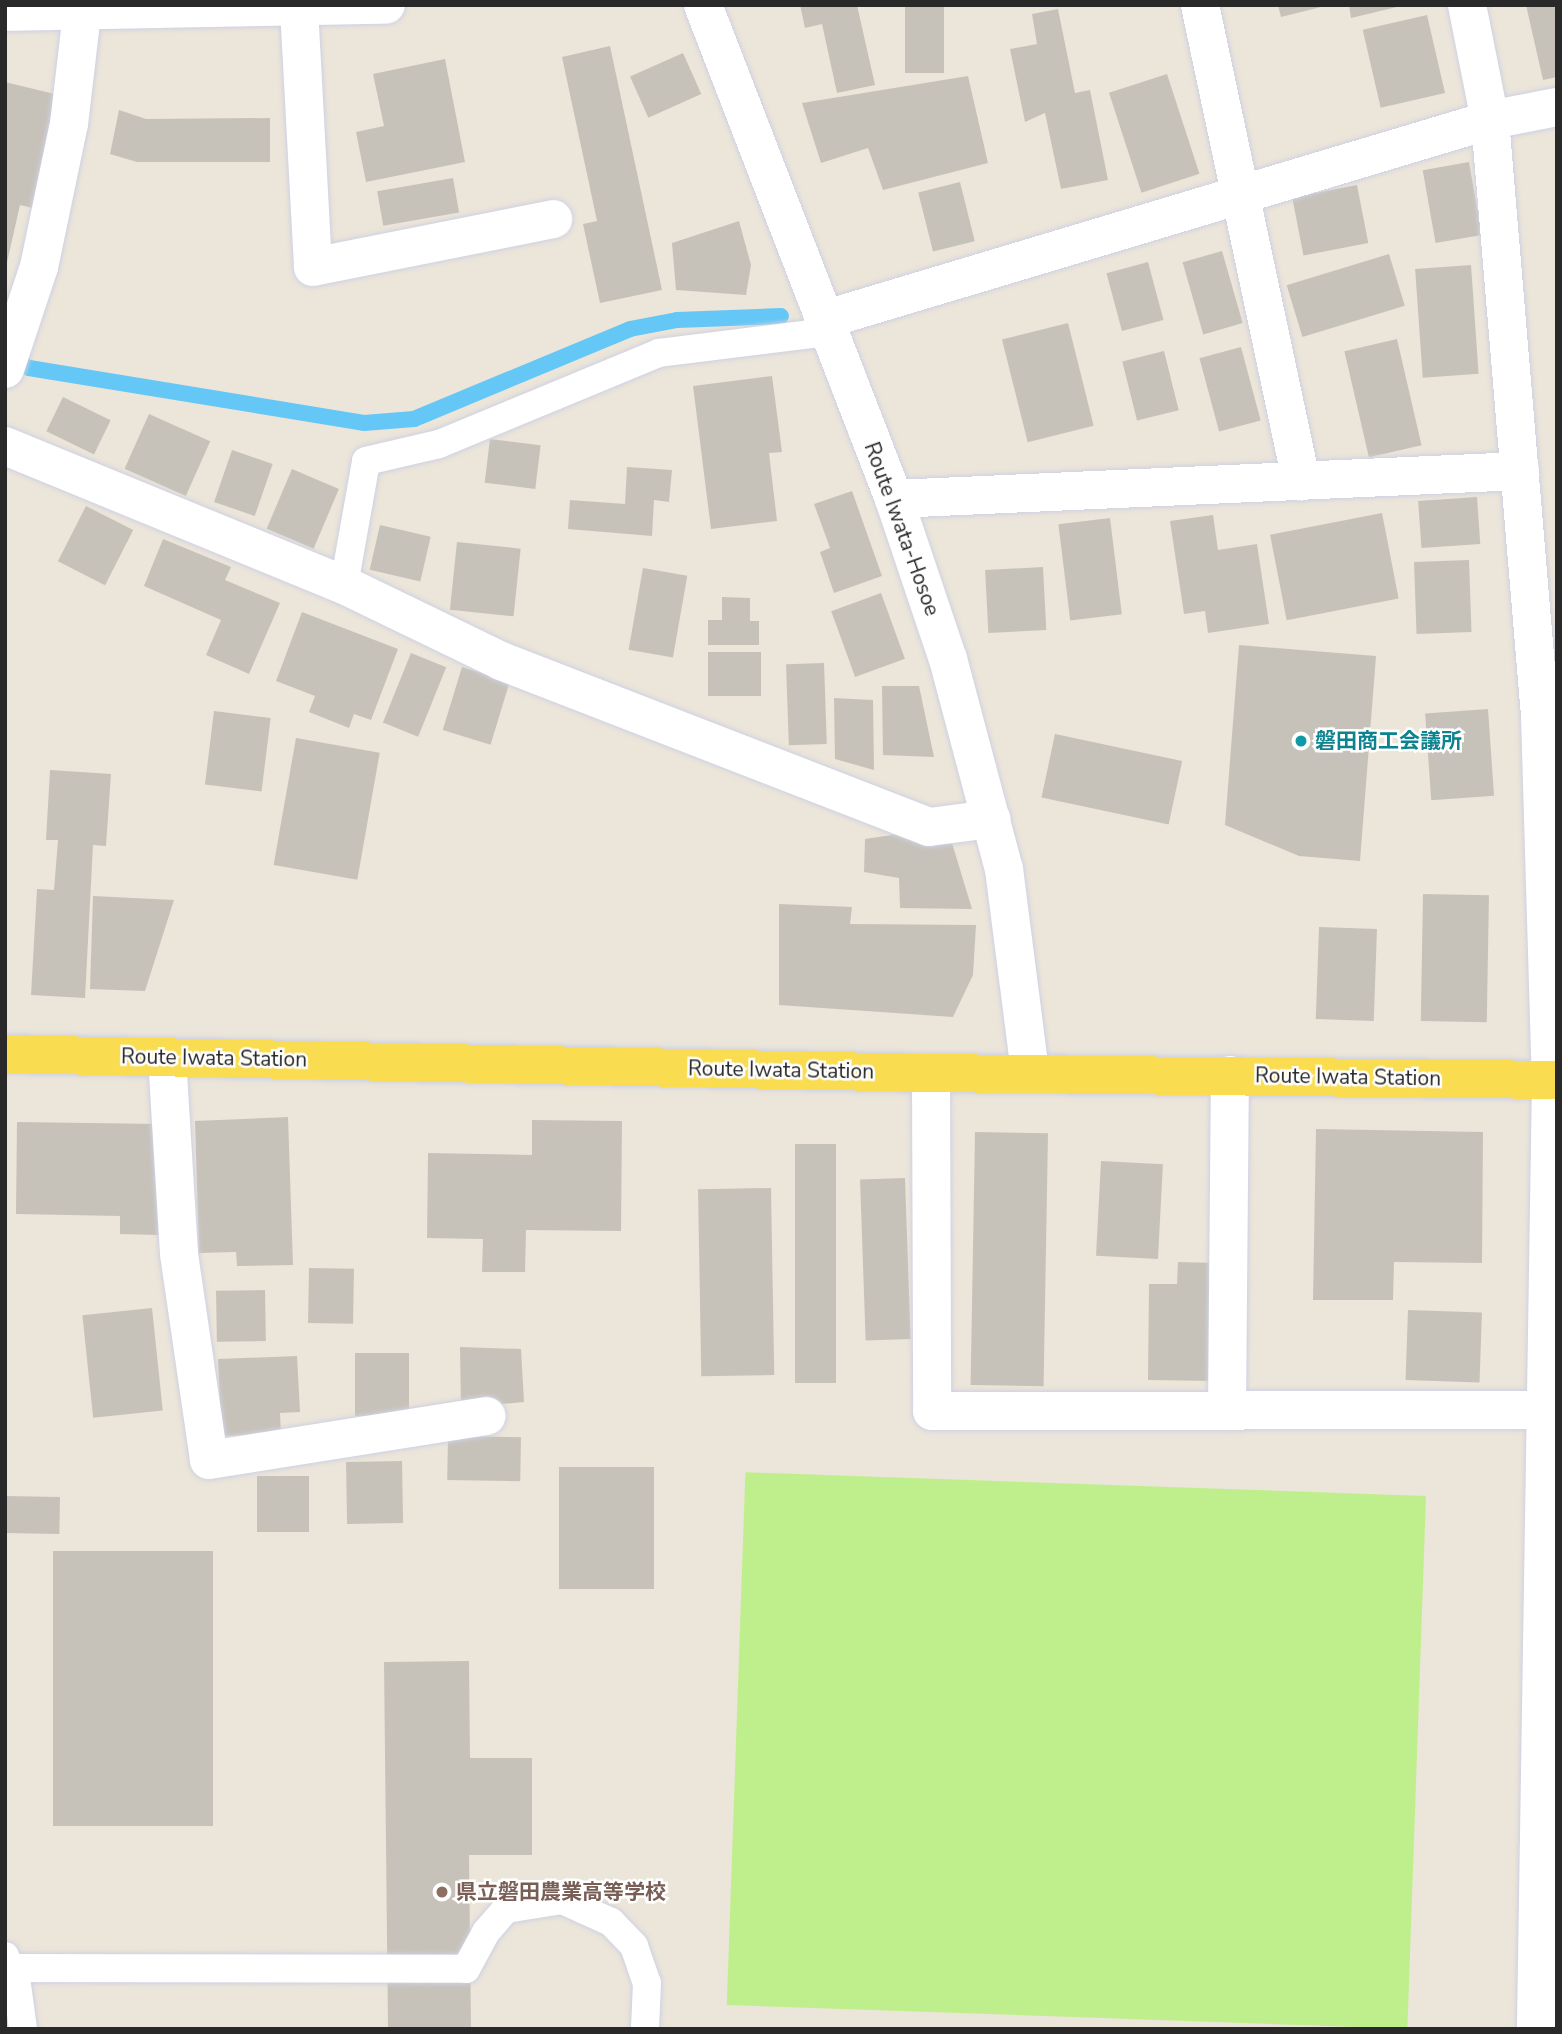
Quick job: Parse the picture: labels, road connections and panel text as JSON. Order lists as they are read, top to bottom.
{
  "streets": {
    "main road": ["Route Iwata Station"],
    "street": ["Route Iwata-Hosoe"]
  },
  "crossings": [
    ["Route Iwata-Hosoe", "Route Iwata Station"]
  ],
  "places": ["磐田商工会議所", "県立磐田農業高等学校"]
}
